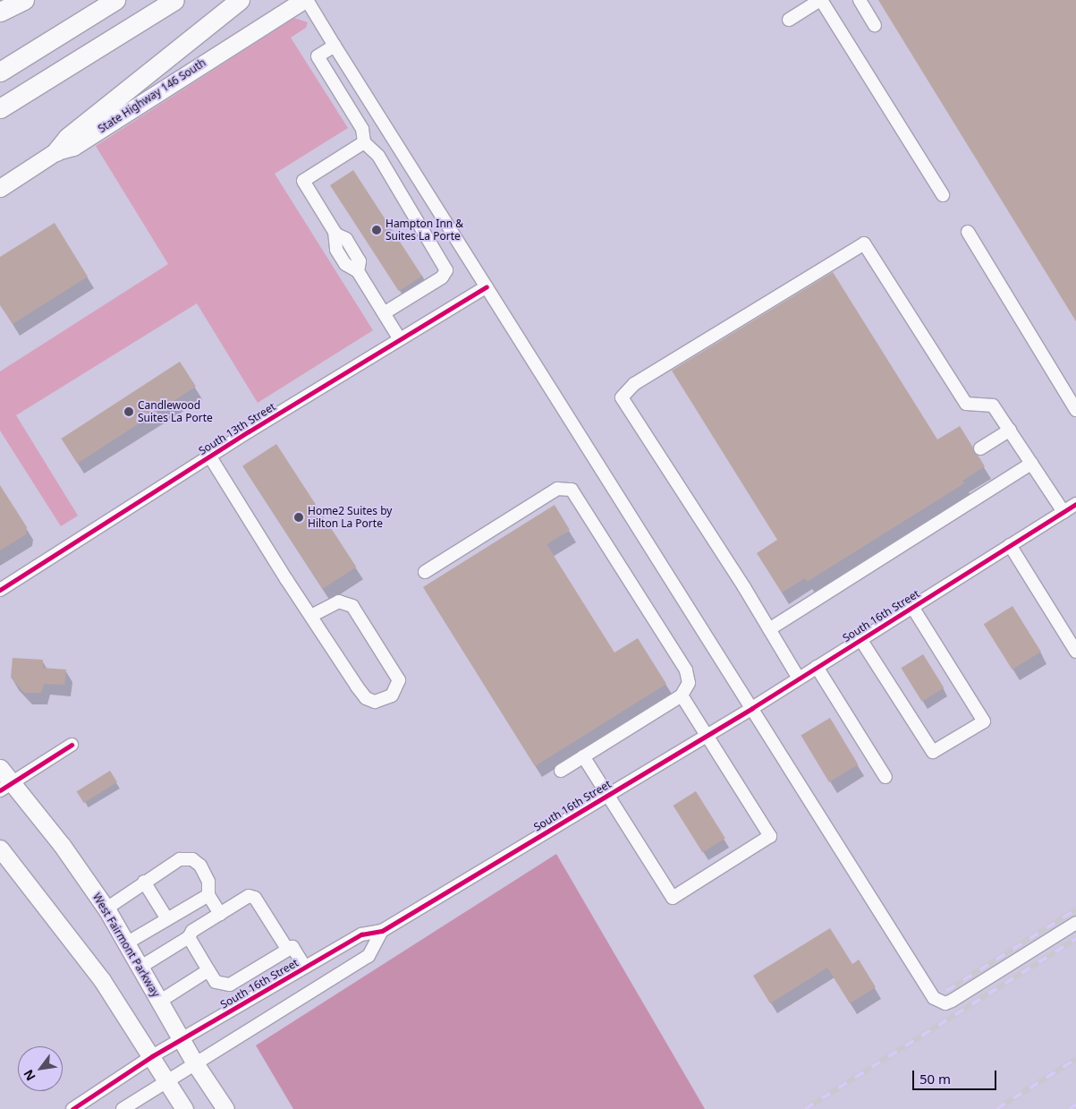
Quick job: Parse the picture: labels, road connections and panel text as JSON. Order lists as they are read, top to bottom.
{
  "streets": {
    "main road": ["State Highway 146 South", "West Fairmont Parkway"],
    "street": ["South 13th Street", "South 16th Street"]
  },
  "crossings": [
    ["South 16th Street", "West Fairmont Parkway"]
  ],
  "places": ["Hampton Inn & Suites La Porte", "Candlewood Suites La Porte", "Home2 Suites by Hilton La Porte"],
  "scale_bar": "50 m",
  "north": "bottom left"
}
